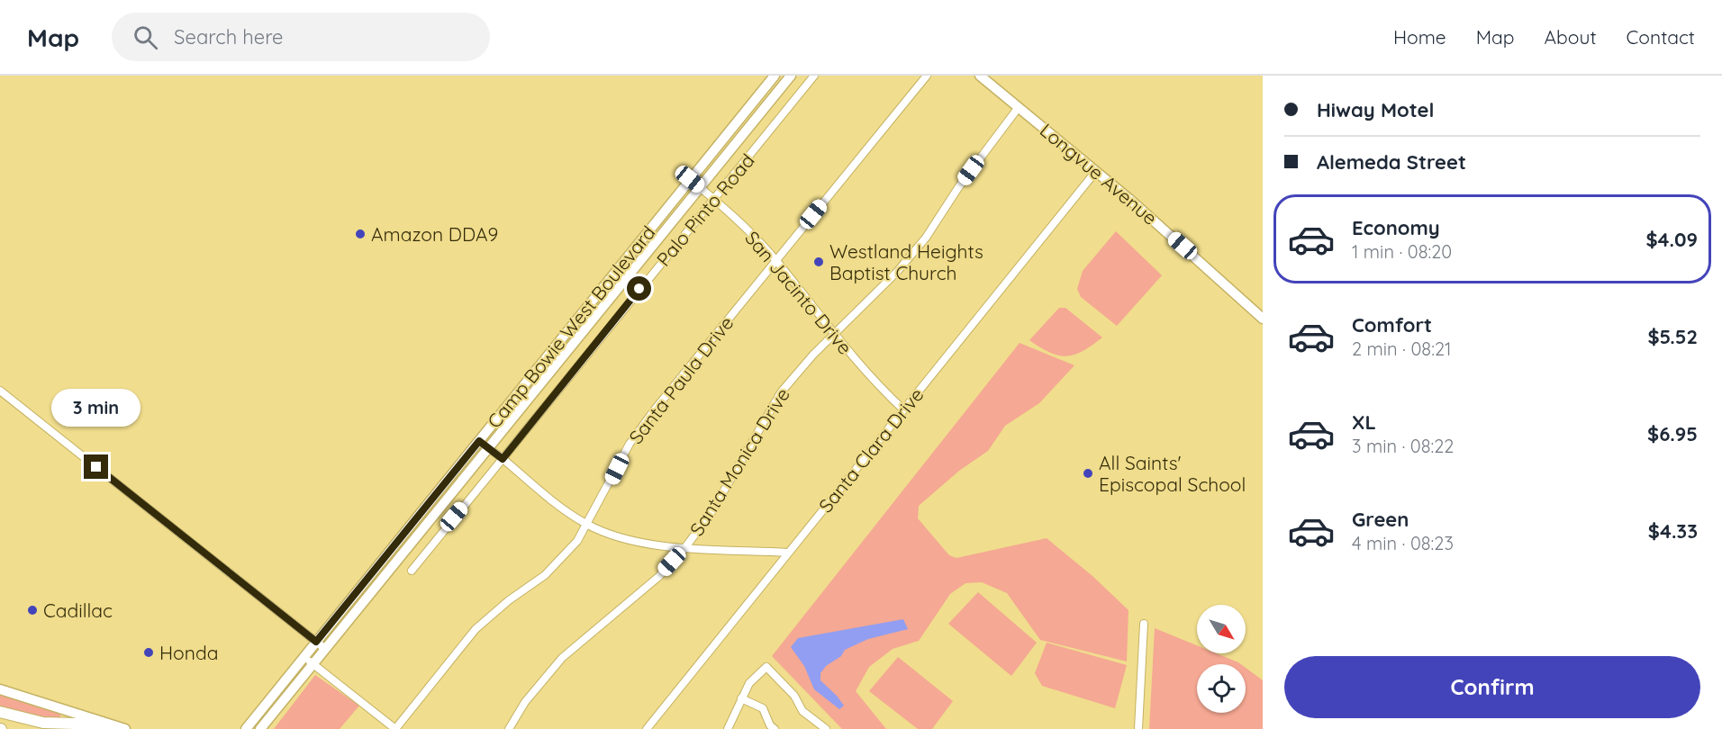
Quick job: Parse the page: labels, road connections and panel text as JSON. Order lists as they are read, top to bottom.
{
  "streets": {
    "main road": ["Longvue Avenue", "Camp Bowie West Boulevard"],
    "street": [
      "Palo Pinto Road",
      "San Jacinto Drive",
      "Santa Paula Drive",
      "Santa Clara Drive",
      "Santa Monica Drive"
    ]
  },
  "crossings": [
    ["Longvue Avenue", "Santa Clara Drive"],
    ["Longvue Avenue", "Santa Monica Drive"],
    ["Palo Pinto Road", "San Jacinto Drive"],
    ["San Jacinto Drive", "Camp Bowie West Boulevard"],
    ["San Jacinto Drive", "Santa Paula Drive"],
    ["San Jacinto Drive", "Santa Clara Drive"],
    ["San Jacinto Drive", "Santa Monica Drive"]
  ],
  "places": [
    "Amazon DDA9",
    "Westland Heights Baptist Church",
    "All Saints' Episcopal School",
    "Cadillac",
    "Honda"
  ],
  "north": "bottom right",
  "page": {
    "header": "Map",
    "search": "Search here",
    "nav": [
      "Home",
      "Map",
      "About",
      "Contact"
    ],
    "banner": ["Hiway Motel", "Alemeda Street"],
    "list": [
      {
        "name": "Economy",
        "note": "1 min · 08:20",
        "value": "$4.09"
      },
      {
        "name": "Comfort",
        "note": "2 min · 08:21",
        "value": "$5.52"
      },
      {
        "name": "XL",
        "note": "3 min · 08:22",
        "value": "$6.95"
      },
      {
        "name": "Green",
        "note": "4 min · 08:23",
        "value": "$4.33"
      }
    ],
    "bubble": "3 min",
    "buttons": "Confirm"
  }
}
